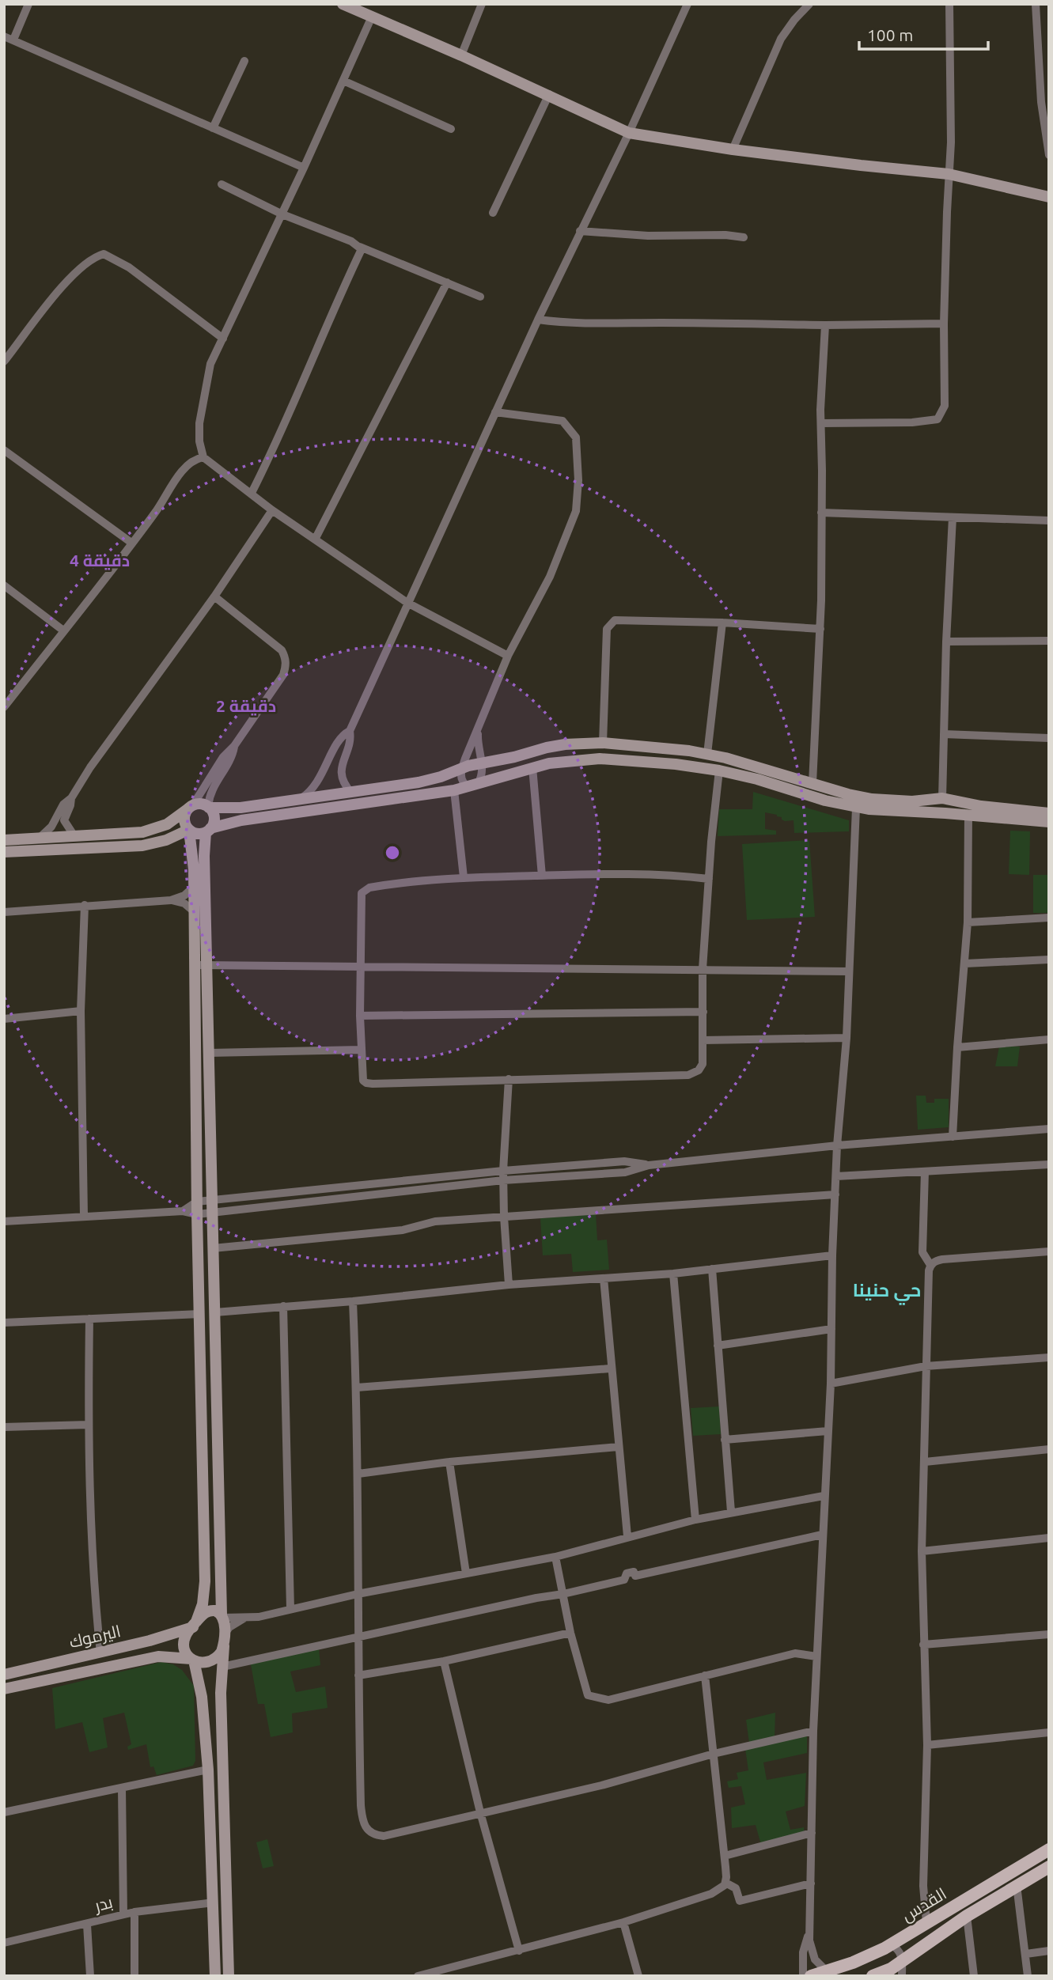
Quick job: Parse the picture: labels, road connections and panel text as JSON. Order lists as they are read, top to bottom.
{
  "streets": {
    "main road": ["القدس"],
    "street": ["اليرموك", "بدر"]
  },
  "districts": ["حي حنينا"],
  "scale_bar": "100 m",
  "rings": ["4 دقيقة", "2 دقيقة"]
}
